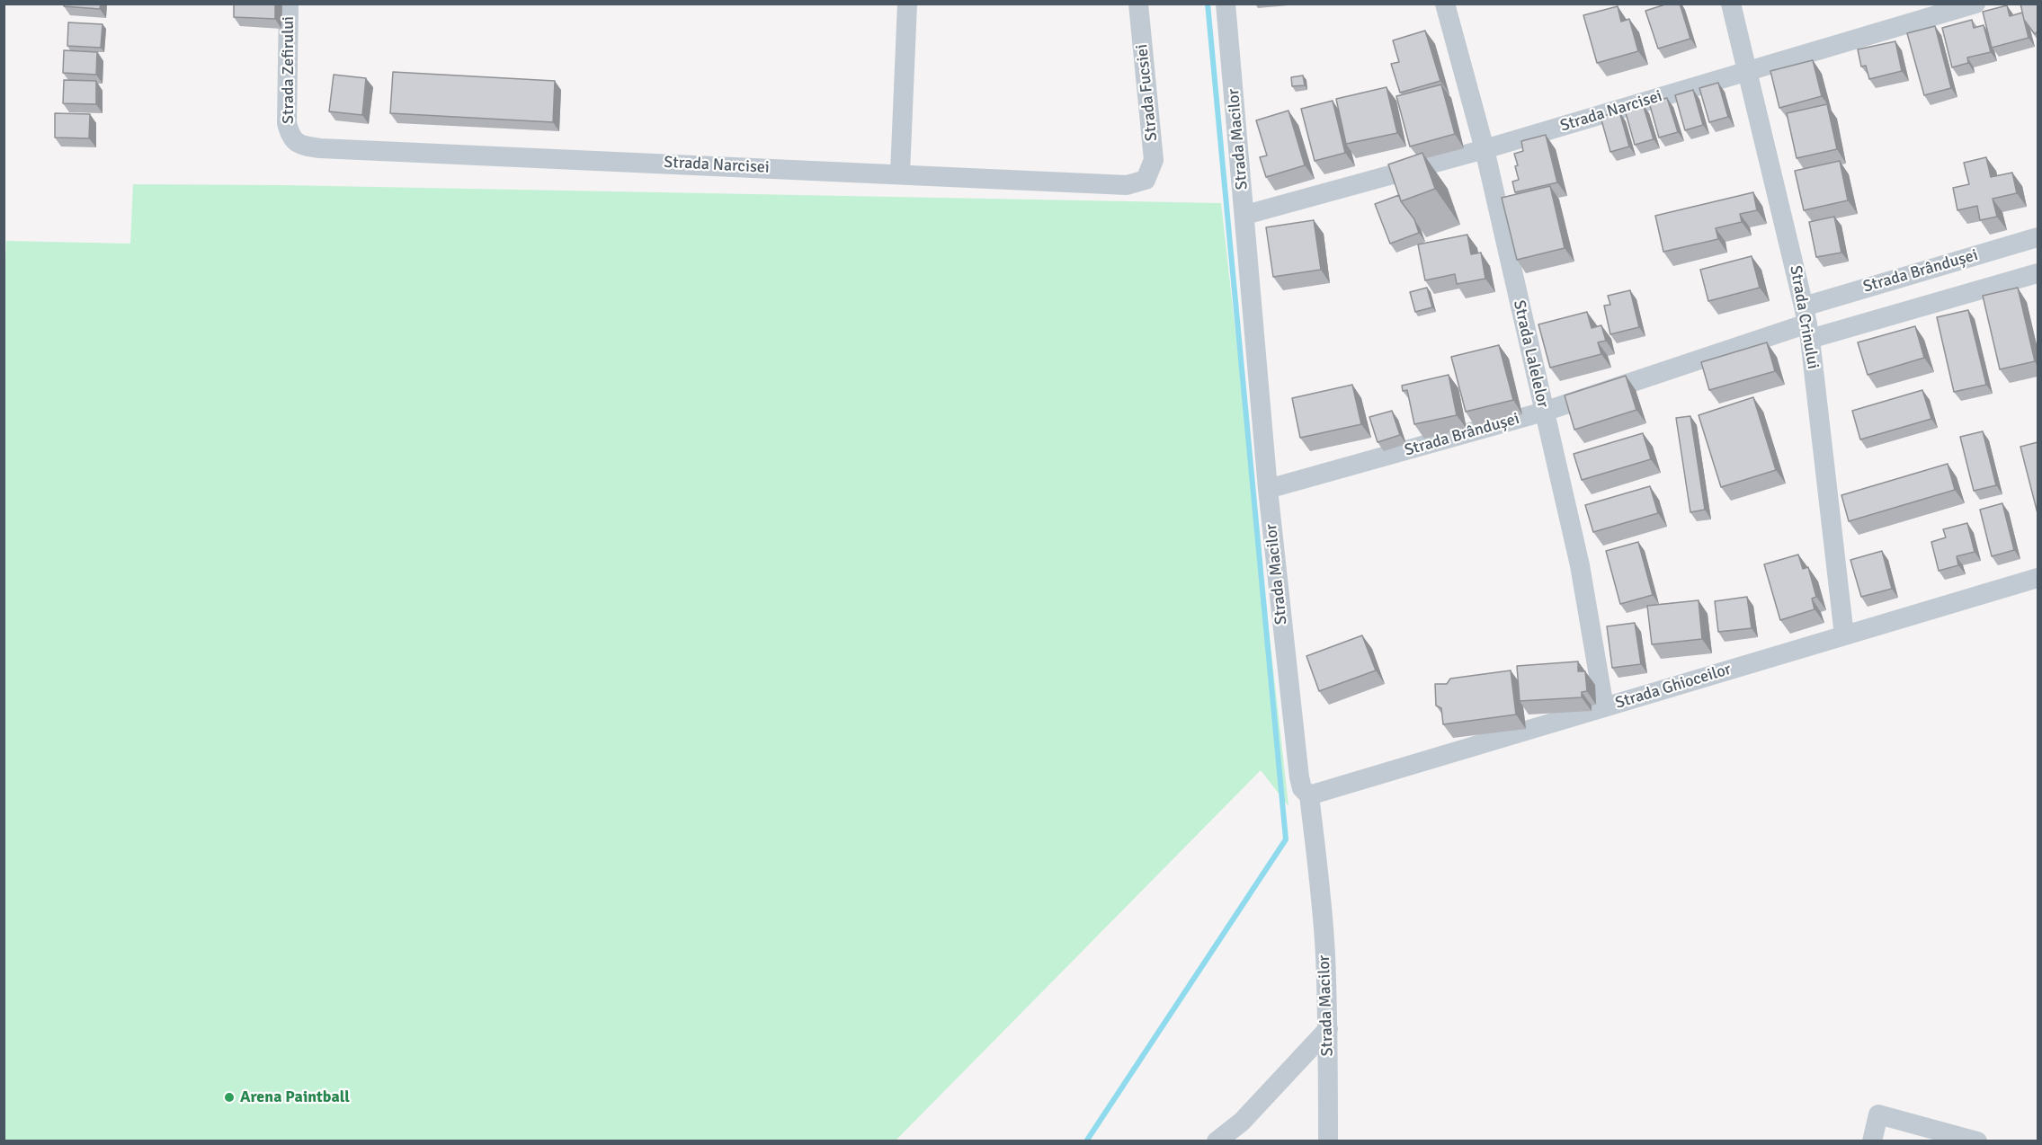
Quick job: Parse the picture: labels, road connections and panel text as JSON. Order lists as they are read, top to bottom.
{
  "streets": {
    "street": [
      "Strada Zefirului",
      "Strada Fucsiei",
      "Strada Narcisei",
      "Strada Macilor",
      "Strada Brândușei",
      "Strada Crinului",
      "Strada Lalelelor",
      "Strada Ghioceilor"
    ]
  },
  "crossings": [
    ["Strada Zefirului", "Strada Narcisei"],
    ["Strada Fucsiei", "Strada Narcisei"],
    ["Strada Narcisei", "Strada Macilor"],
    ["Strada Narcisei", "Strada Crinului"],
    ["Strada Narcisei", "Strada Lalelelor"],
    ["Strada Macilor", "Strada Brândușei"],
    ["Strada Macilor", "Strada Ghioceilor"],
    ["Strada Brândușei", "Strada Crinului"],
    ["Strada Brândușei", "Strada Lalelelor"],
    ["Strada Crinului", "Strada Ghioceilor"],
    ["Strada Lalelelor", "Strada Ghioceilor"]
  ],
  "places": ["Arena Paintball"]
}
